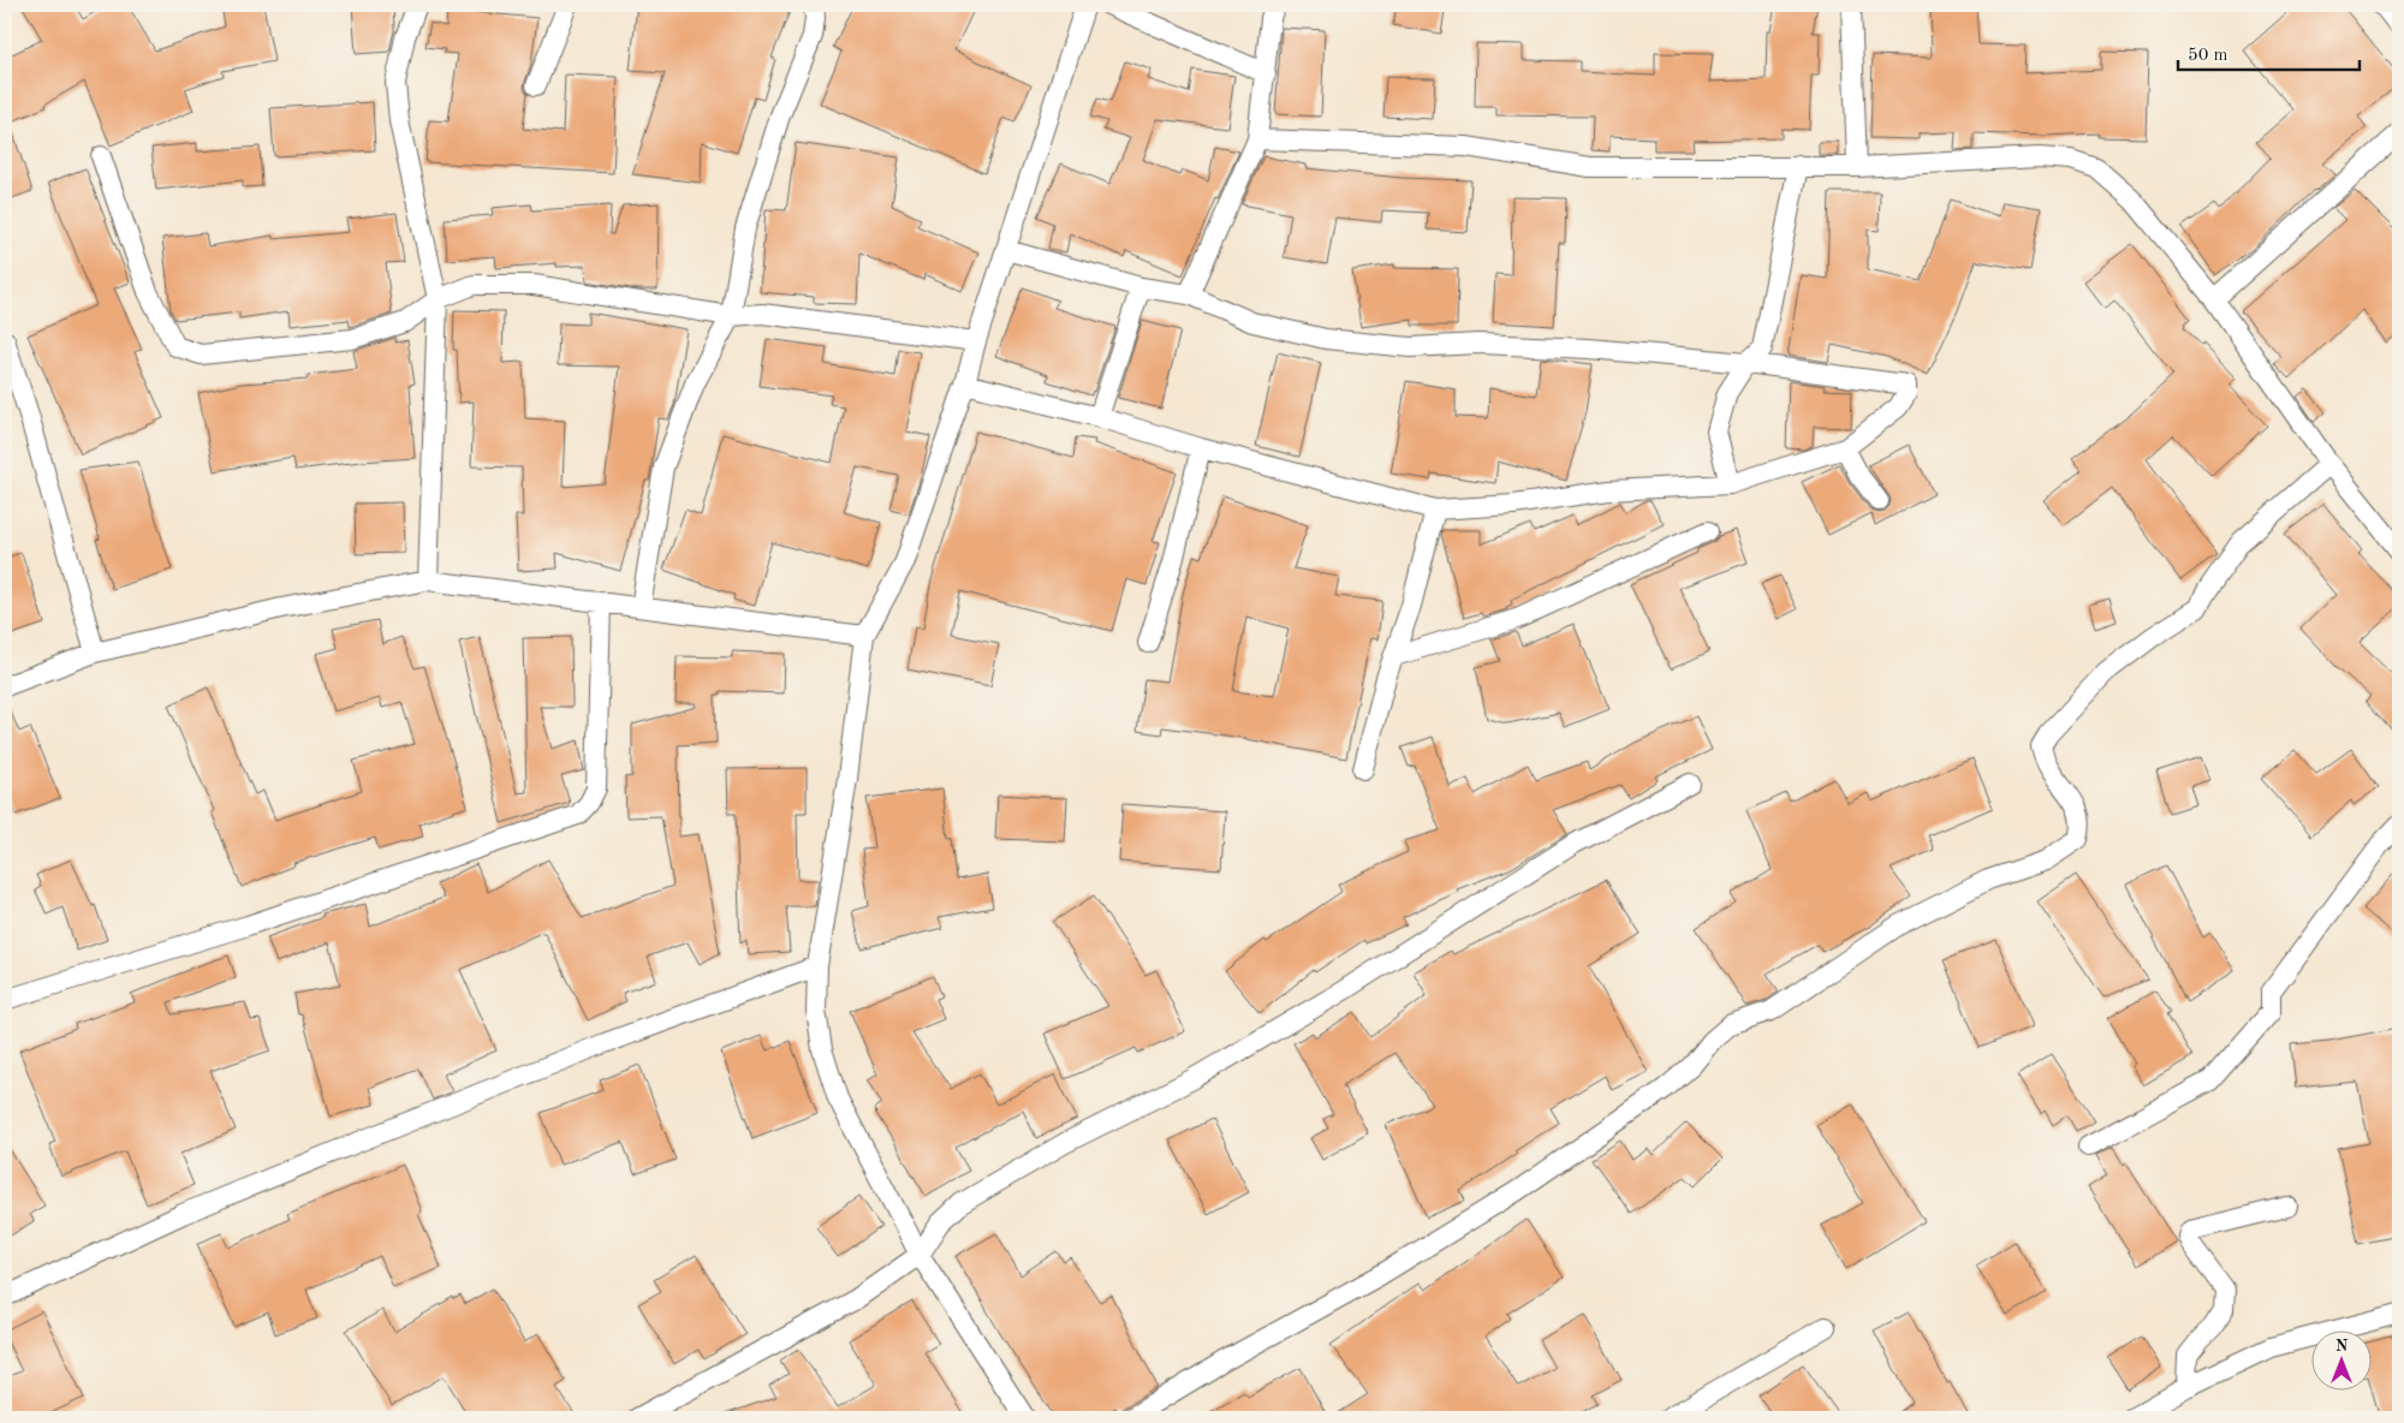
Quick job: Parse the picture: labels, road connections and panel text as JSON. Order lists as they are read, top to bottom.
{
  "scale_bar": "50 m",
  "north": "top"
}
